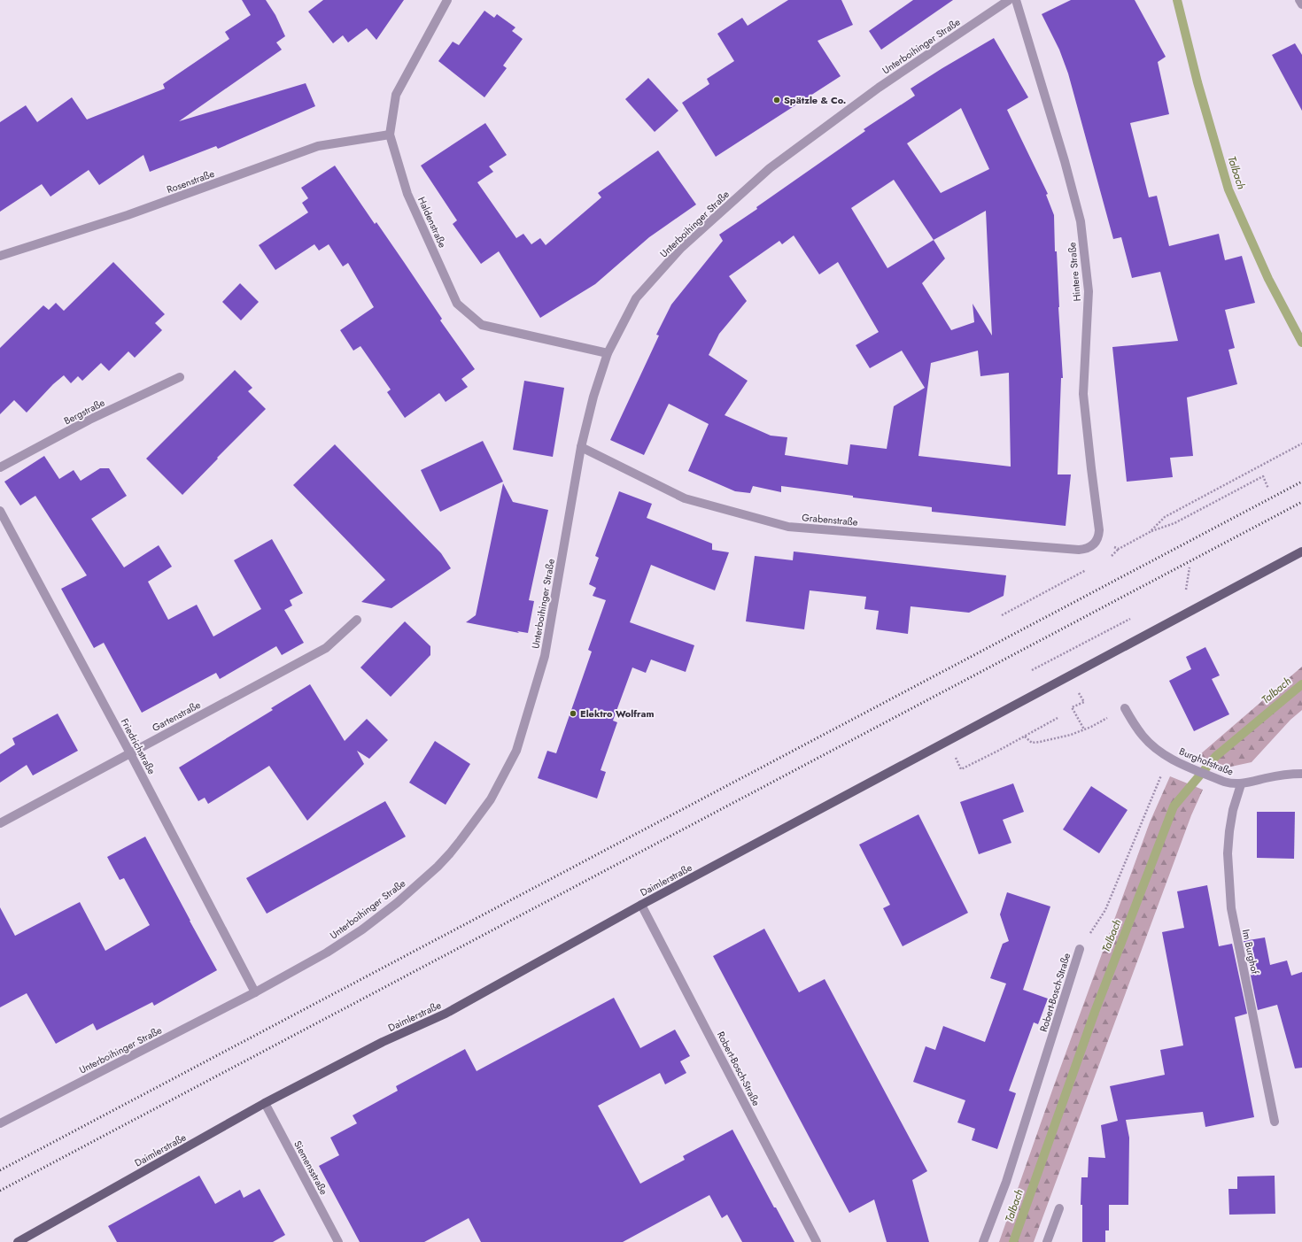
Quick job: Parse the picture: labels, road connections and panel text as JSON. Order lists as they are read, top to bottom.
{
  "streets": {
    "main road": ["Daimlerstraße"],
    "street": [
      "Unterboihinger Straße",
      "Rosenstraße",
      "Haldenstraße",
      "Hintere Straße",
      "Bergstraße",
      "Grabenstraße",
      "Gartenstraße",
      "Friedrichstraße",
      "Burghofstraße",
      "Im Burghof",
      "Robert-Bosch-Straße",
      "Siemensstraße"
    ]
  },
  "crossings": [
    ["Unterboihinger Straße", "Haldenstraße"],
    ["Unterboihinger Straße", "Grabenstraße"],
    ["Unterboihinger Straße", "Friedrichstraße"],
    ["Rosenstraße", "Haldenstraße"],
    ["Hintere Straße", "Grabenstraße"],
    ["Gartenstraße", "Friedrichstraße"],
    ["Burghofstraße", "Im Burghof"],
    ["Burghofstraße", "Robert-Bosch-Straße"],
    ["Daimlerstraße", "Robert-Bosch-Straße"],
    ["Daimlerstraße", "Siemensstraße"]
  ],
  "water": ["Talbach"],
  "places": ["Spätzle & Co.", "Elektro Wolfram"]
}
